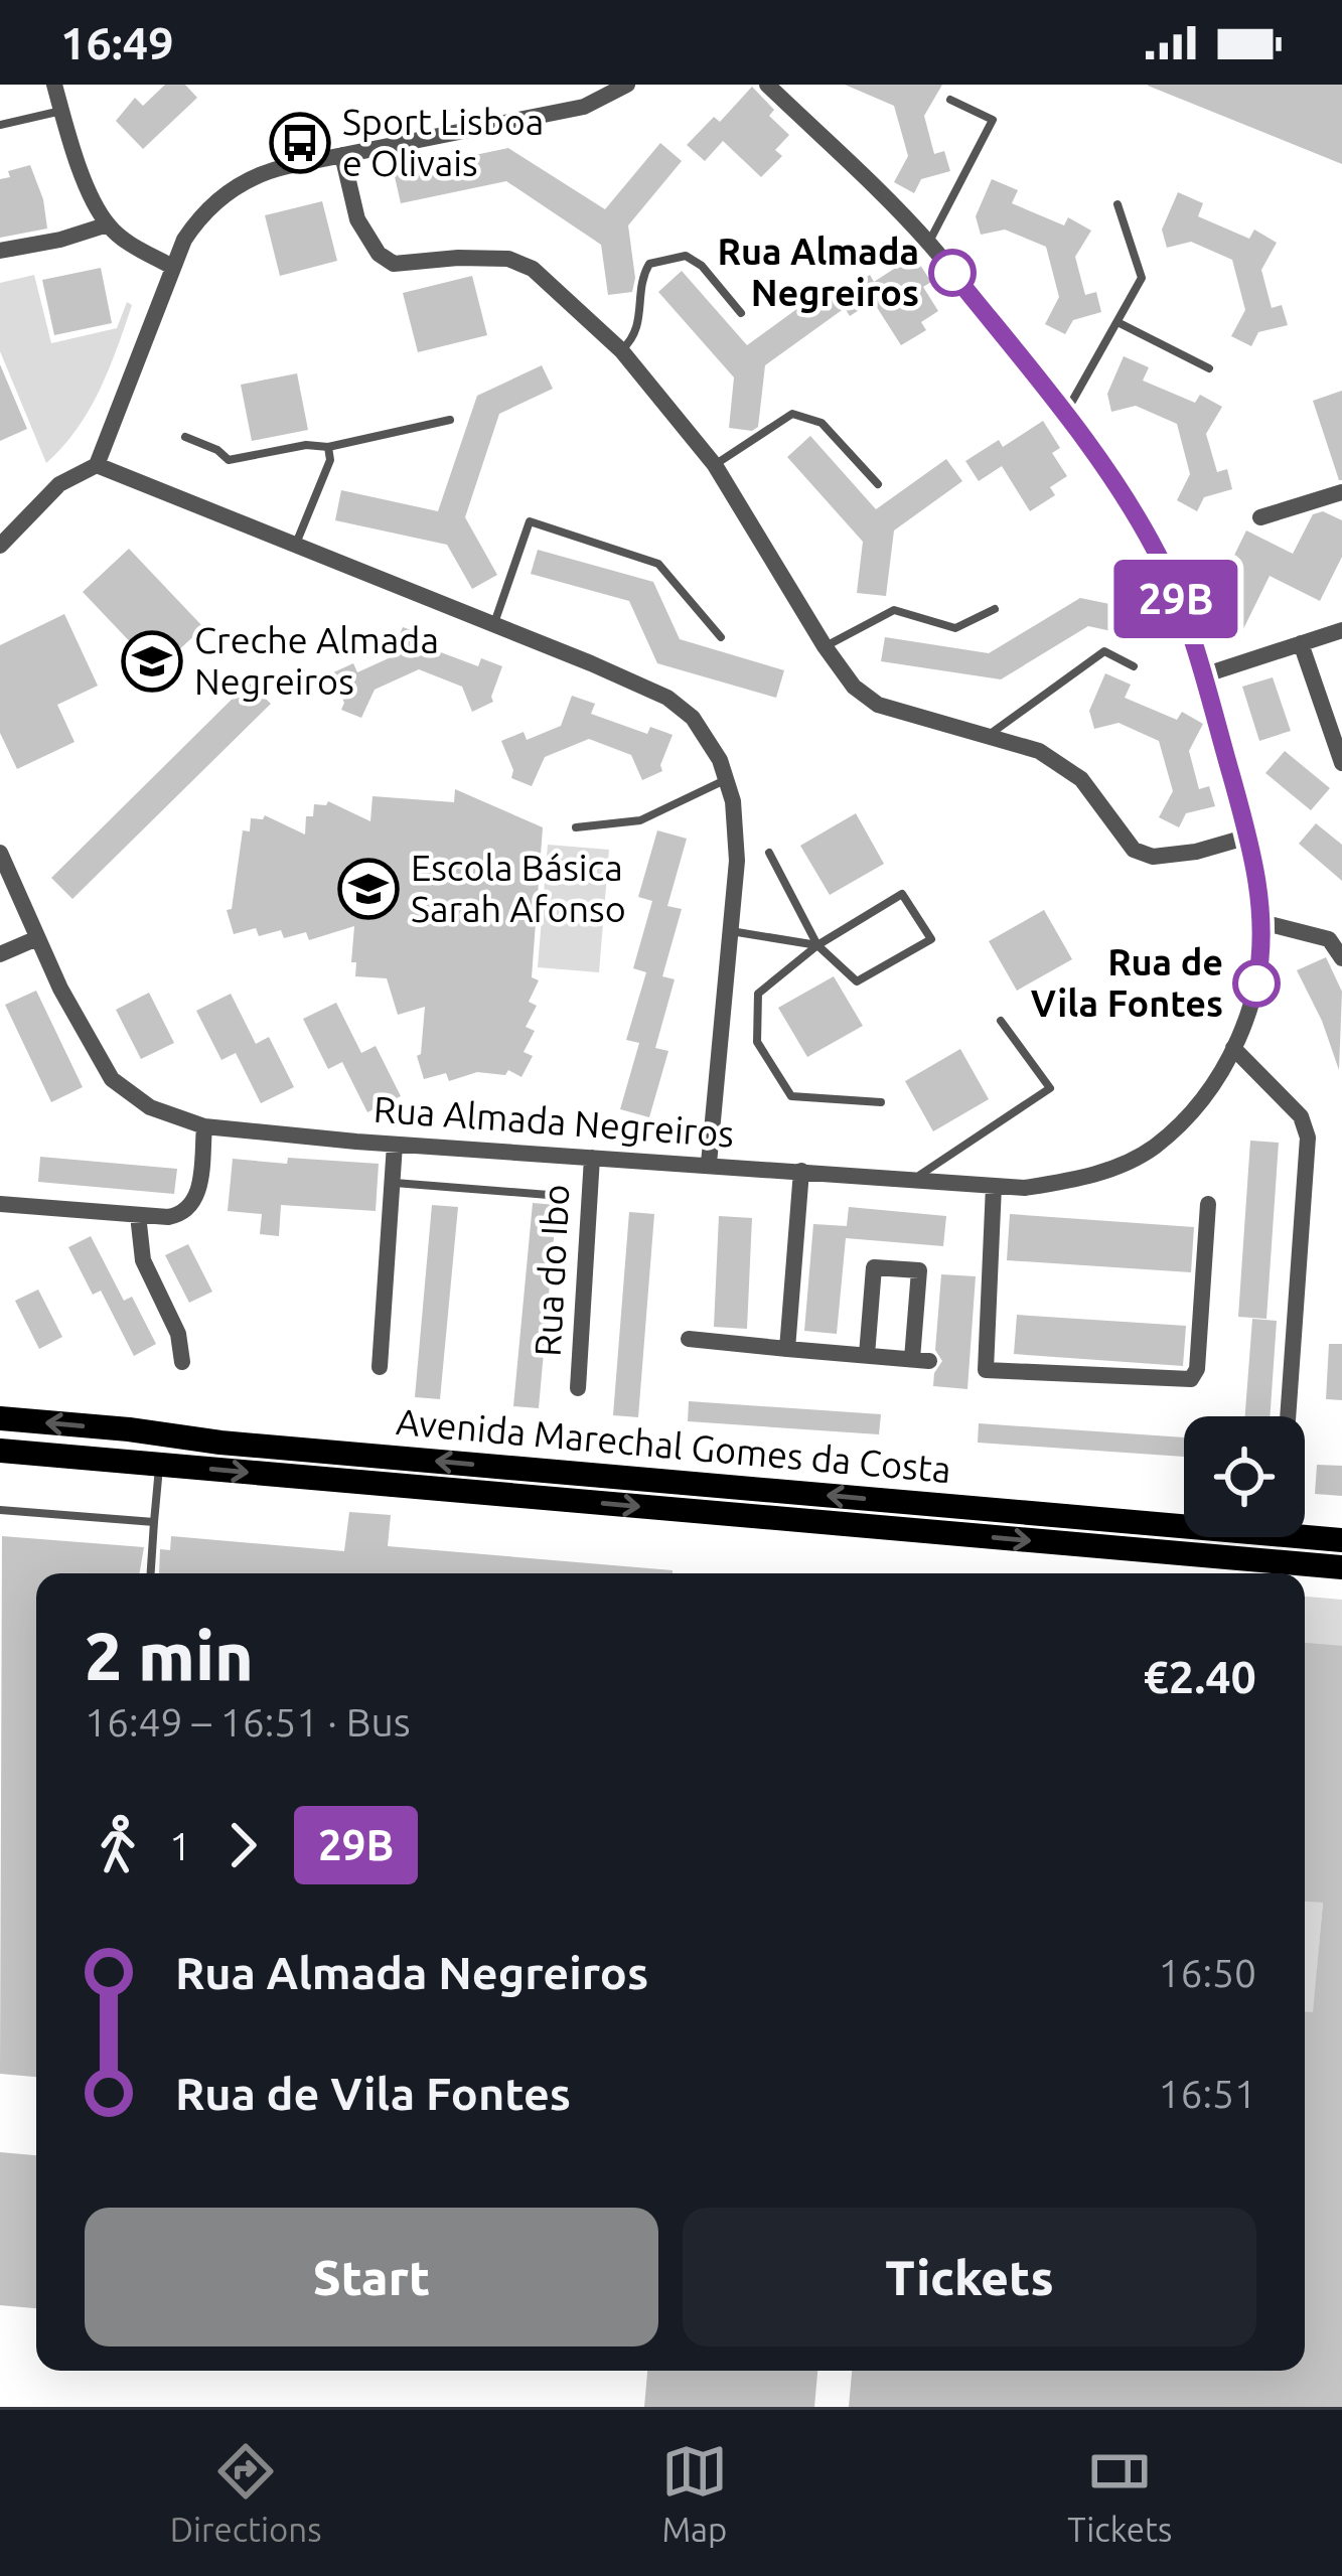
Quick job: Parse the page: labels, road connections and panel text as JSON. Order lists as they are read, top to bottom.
{
  "streets": {
    "main road": ["Avenida Marechal Gomes da Costa"],
    "street": ["Rua Almada Negreiros", "Rua do Ibo"]
  },
  "crossings": [
    ["Rua Almada Negreiros", "Rua do Ibo"]
  ],
  "places": {
    "bus stop": ["Sport Lisboa e Olivais"],
    "other": ["Rua Almada Negreiros", "Rua de Vila Fontes"],
    "school or university": ["Creche Almada Negreiros", "Escola Básica Sarah Afonso"]
  },
  "lines": ["bus line 29B"],
  "page": {
    "status": "16:49",
    "on_map": "29B",
    "heading": ["2 min", "16:49 – 16:51 · Bus", "€2.40"],
    "legs": ["1", "29B"],
    "list": [
      {
        "name": "Rua Almada Negreiros",
        "value": "16:50"
      },
      {
        "name": "Rua de Vila Fontes",
        "value": "16:51"
      }
    ],
    "buttons": ["Start", "Tickets"],
    "tabs": ["Directions", "Map", "Tickets"]
  }
}
